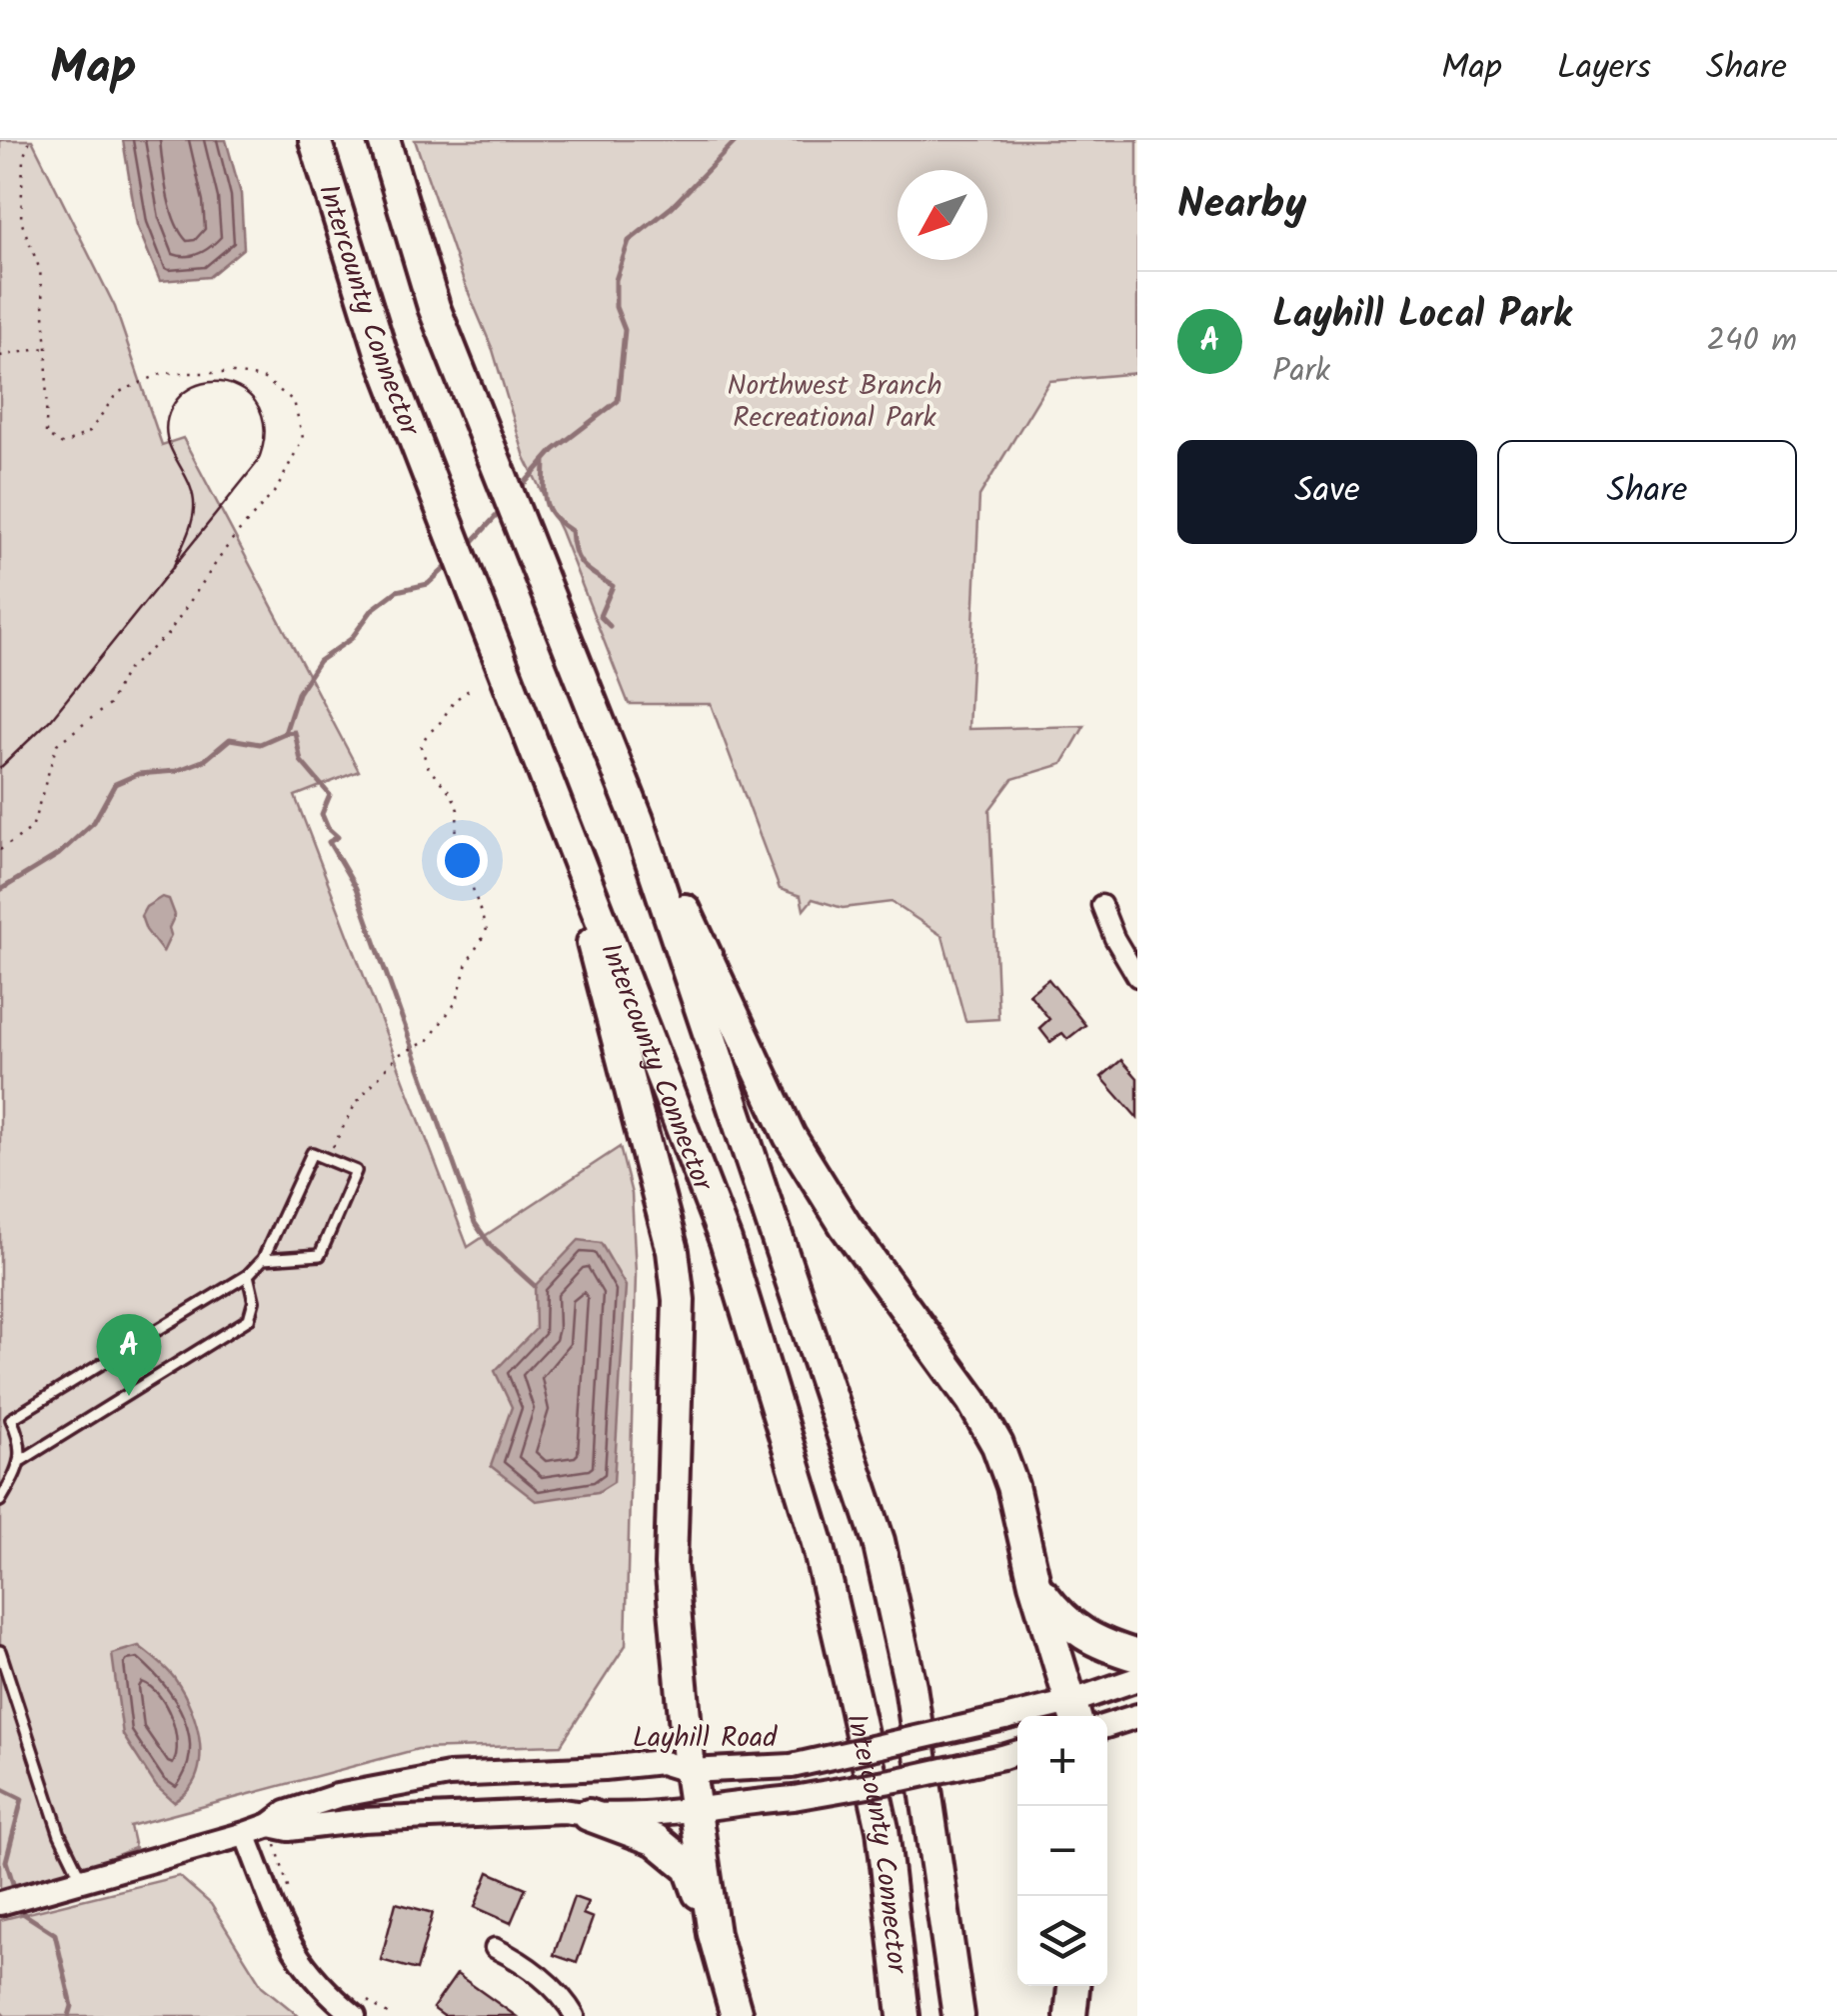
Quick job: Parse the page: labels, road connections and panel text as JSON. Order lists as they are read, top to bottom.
{
  "streets": {
    "highway": ["Intercounty Connector"],
    "main road": ["Layhill Road"]
  },
  "parks": ["Northwest Branch Recreational Park"],
  "north": "bottom left",
  "page": {
    "header": "Map",
    "nav": ["Map", "Layers", "Share"],
    "heading": "Nearby",
    "list": [
      {
        "mark": "A",
        "name": "Layhill Local Park",
        "note": "Park",
        "value": "240 m"
      }
    ],
    "buttons": ["Save", "Share"],
    "pins": "A",
    "map_buttons": ["+", "−"]
  }
}
